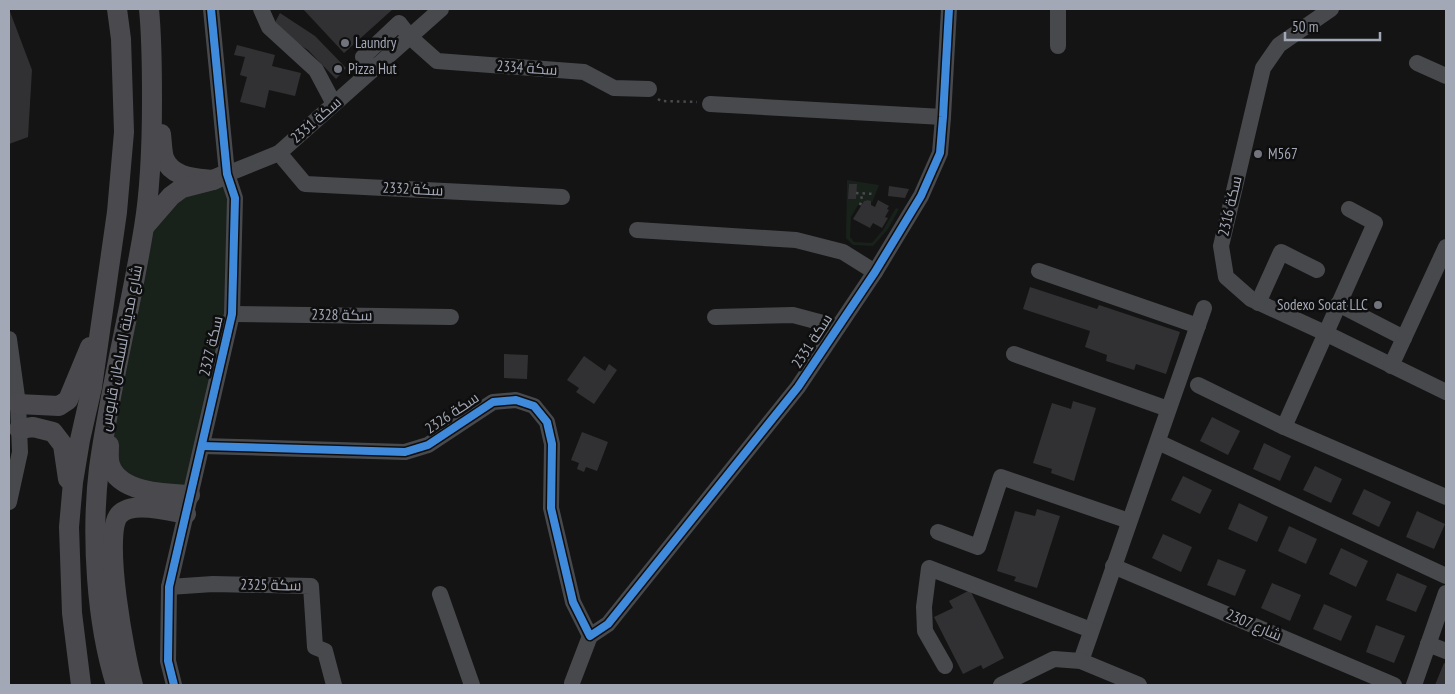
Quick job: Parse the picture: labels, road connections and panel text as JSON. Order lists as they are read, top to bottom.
{
  "streets": {
    "main road": ["شارع مدينة السلطان قابوس"],
    "street": [
      "سكة 2334",
      "سكة 2331",
      "سكة 2332",
      "2316 سكة",
      "سكة 2328",
      "سكة 2327",
      "سكة 2326",
      "سكة 2325",
      "2307 شارع"
    ]
  },
  "crossings": [
    ["سكة 2334", "سكة 2331"],
    ["سكة 2331", "سكة 2332"],
    ["سكة 2331", "سكة 2327"],
    ["سكة 2331", "سكة 2326"],
    ["سكة 2328", "سكة 2327"],
    ["سكة 2327", "سكة 2326"],
    ["سكة 2327", "سكة 2325"]
  ],
  "places": [
    "Laundry",
    "Pizza Hut",
    "M567",
    "Sodexo Socat LLC"
  ],
  "scale_bar": "50 m"
}
